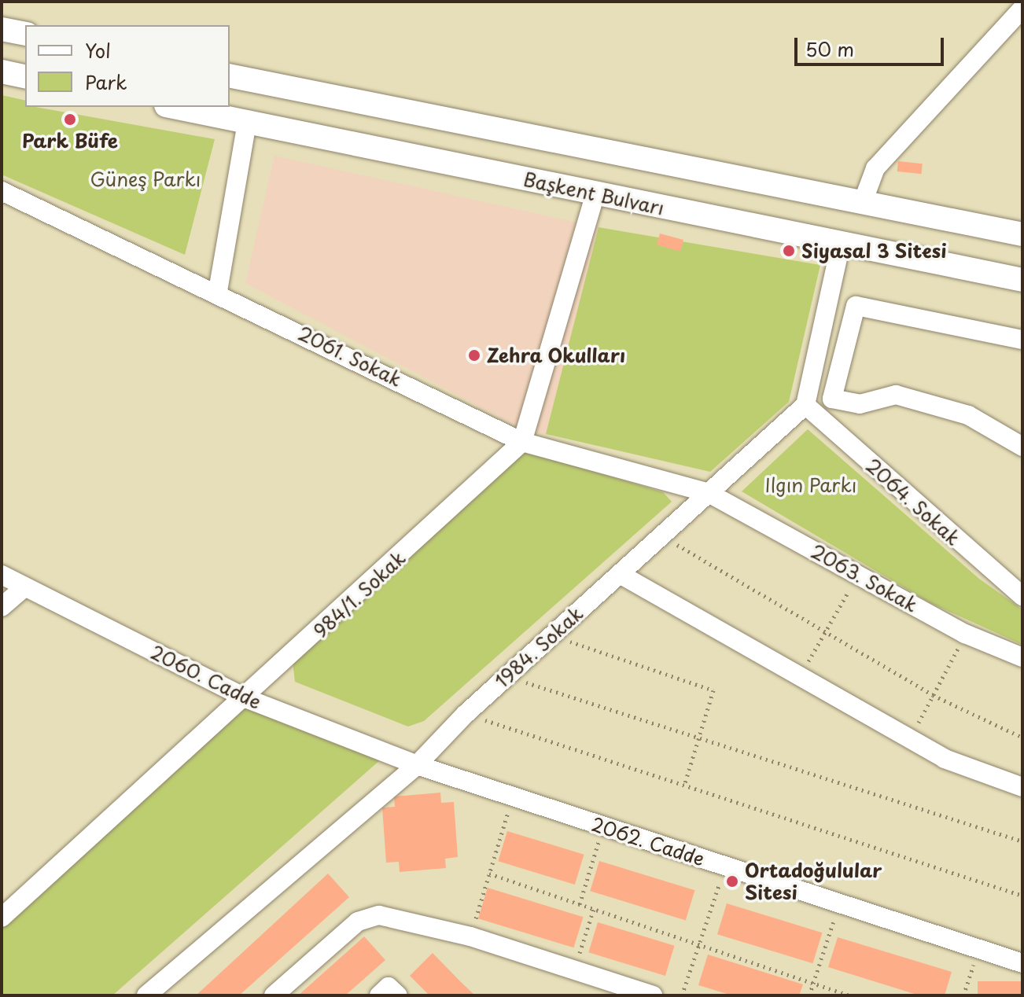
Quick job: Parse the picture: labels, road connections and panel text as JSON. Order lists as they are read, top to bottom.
{
  "streets": {
    "main road": ["Başkent Bulvarı"],
    "street": [
      "2061. Sokak",
      "2064. Sokak",
      "2063. Sokak",
      "984/1. Sokak",
      "1984. Sokak",
      "2060. Cadde",
      "2062. Cadde"
    ]
  },
  "crossings": [
    ["2061. Sokak", "2063. Sokak"],
    ["2061. Sokak", "984/1. Sokak"],
    ["2061. Sokak", "1984. Sokak"],
    ["2064. Sokak", "1984. Sokak"],
    ["2063. Sokak", "1984. Sokak"],
    ["984/1. Sokak", "2060. Cadde"],
    ["1984. Sokak", "2060. Cadde"],
    ["1984. Sokak", "2062. Cadde"],
    ["2060. Cadde", "2062. Cadde"]
  ],
  "parks": ["Güneş Parkı", "Ilgın Parkı"],
  "places": [
    "Park Büfe",
    "Siyasal 3 Sitesi",
    "Zehra Okulları",
    "Ortadoğulular Sitesi"
  ],
  "legend": ["Yol", "Park"],
  "scale_bar": "50 m"
}
